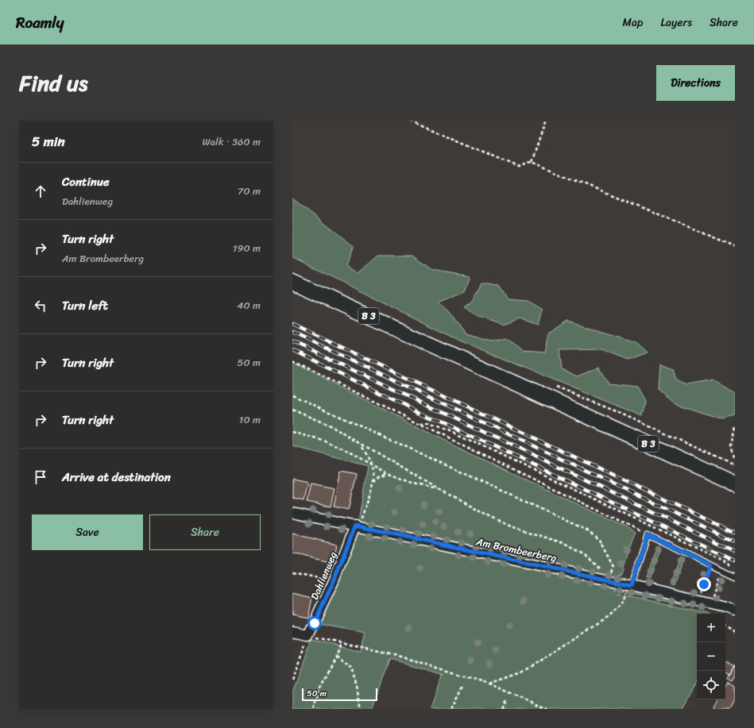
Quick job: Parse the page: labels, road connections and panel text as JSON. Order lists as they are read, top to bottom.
{
  "streets": {
    "main road": ["B 3"],
    "street": ["Am Brombeerberg", "Dahlienweg"]
  },
  "crossings": [
    ["Am Brombeerberg", "Dahlienweg"]
  ],
  "scale_bar": "50 m",
  "page": {
    "header": "Roamly",
    "nav": ["Map", "Layers", "Share"],
    "title": "Find us",
    "buttons": [
      "Directions",
      ["Save", "Share"]
    ],
    "heading": ["5 min", "Walk · 360 m"],
    "list": [
      ["Continue", "Dahlienweg", "70 m"],
      ["Turn right", "Am Brombeerberg", "190 m"],
      ["Turn left", "40 m"],
      ["Turn right", "50 m"],
      ["Turn right", "10 m"],
      "Arrive at destination"
    ],
    "map_buttons": ["+", "−"],
    "scale": "50 m"
  }
}
